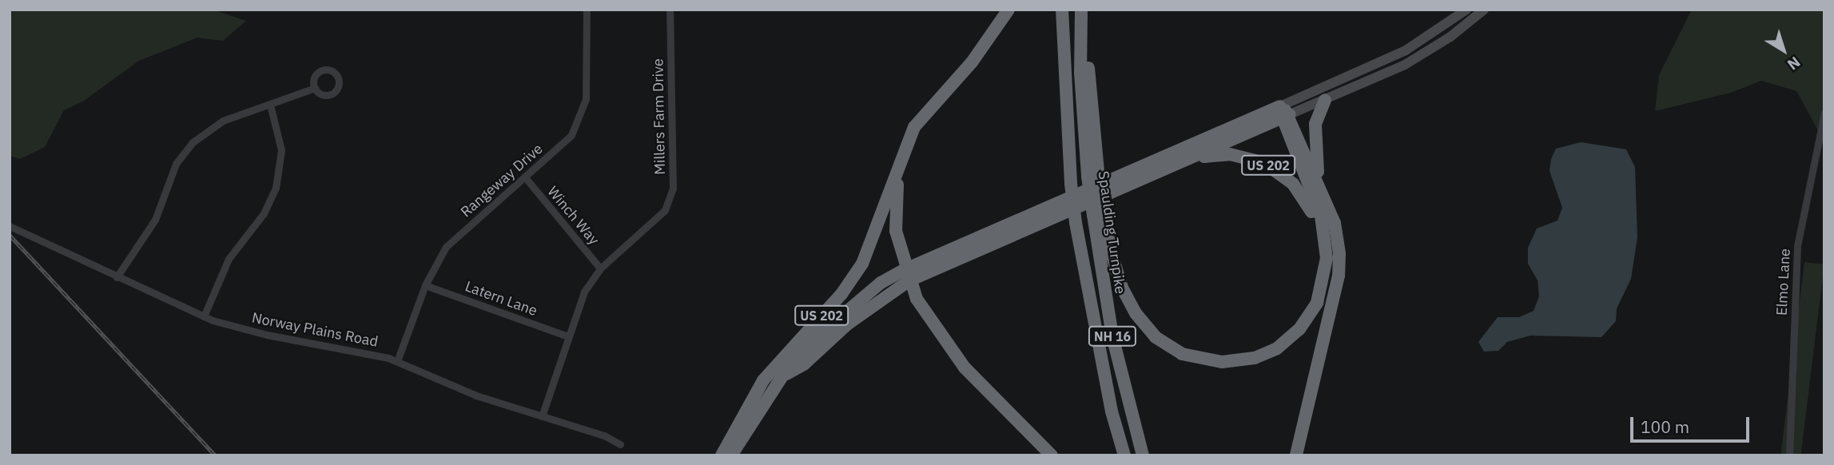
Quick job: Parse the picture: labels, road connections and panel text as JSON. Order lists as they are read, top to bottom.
{
  "streets": {
    "highway": ["US 202", "Spaulding Turnpike", "NH 16"],
    "street": [
      "Millers Farm Drive",
      "Rangeway Drive",
      "Winch Way",
      "Elmo Lane",
      "Latern Lane",
      "Norway Plains Road"
    ]
  },
  "crossings": [
    ["Millers Farm Drive", "Winch Way"],
    ["Millers Farm Drive", "Latern Lane"],
    ["Millers Farm Drive", "Norway Plains Road"],
    ["Rangeway Drive", "Winch Way"],
    ["Rangeway Drive", "Latern Lane"],
    ["Rangeway Drive", "Norway Plains Road"]
  ],
  "scale_bar": "100 m",
  "north": "bottom right"
}
